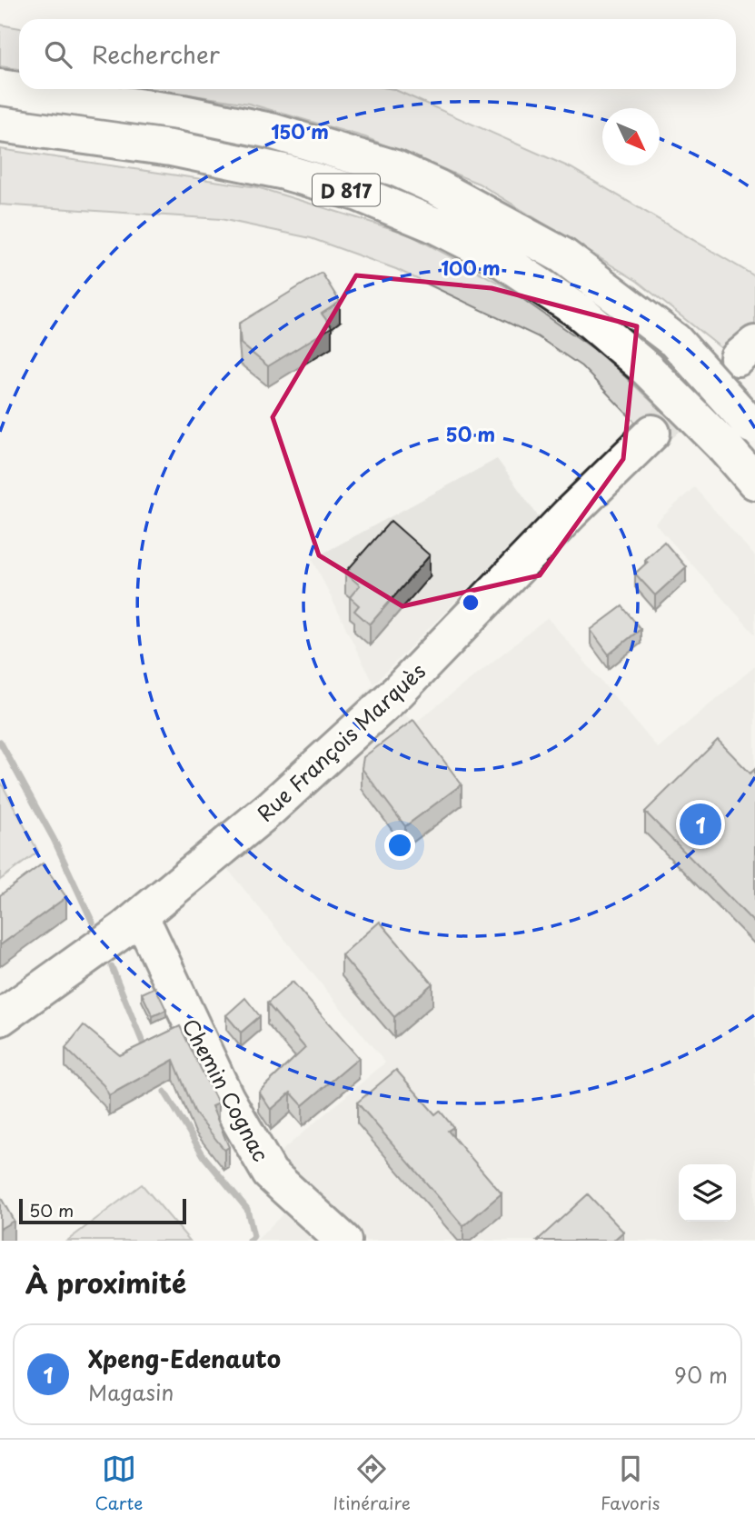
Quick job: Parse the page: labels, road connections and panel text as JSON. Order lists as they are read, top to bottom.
{
  "streets": {
    "main road": ["D 817", "Rue François Marquès", "Chemin Cognac"]
  },
  "crossings": [
    ["Rue François Marquès", "Chemin Cognac"]
  ],
  "scale_bar": "50 m",
  "north": "bottom right",
  "page": {
    "search": "Rechercher",
    "pins": "1",
    "scale": "50 m",
    "heading": "À proximité",
    "list": [
      {
        "mark": "1",
        "name": "Xpeng-Edenauto",
        "note": "Magasin",
        "value": "90 m"
      }
    ],
    "nav": ["Carte", "Itinéraire", "Favoris"]
  },
  "rings": ["150 m", "100 m", "50 m"]
}
